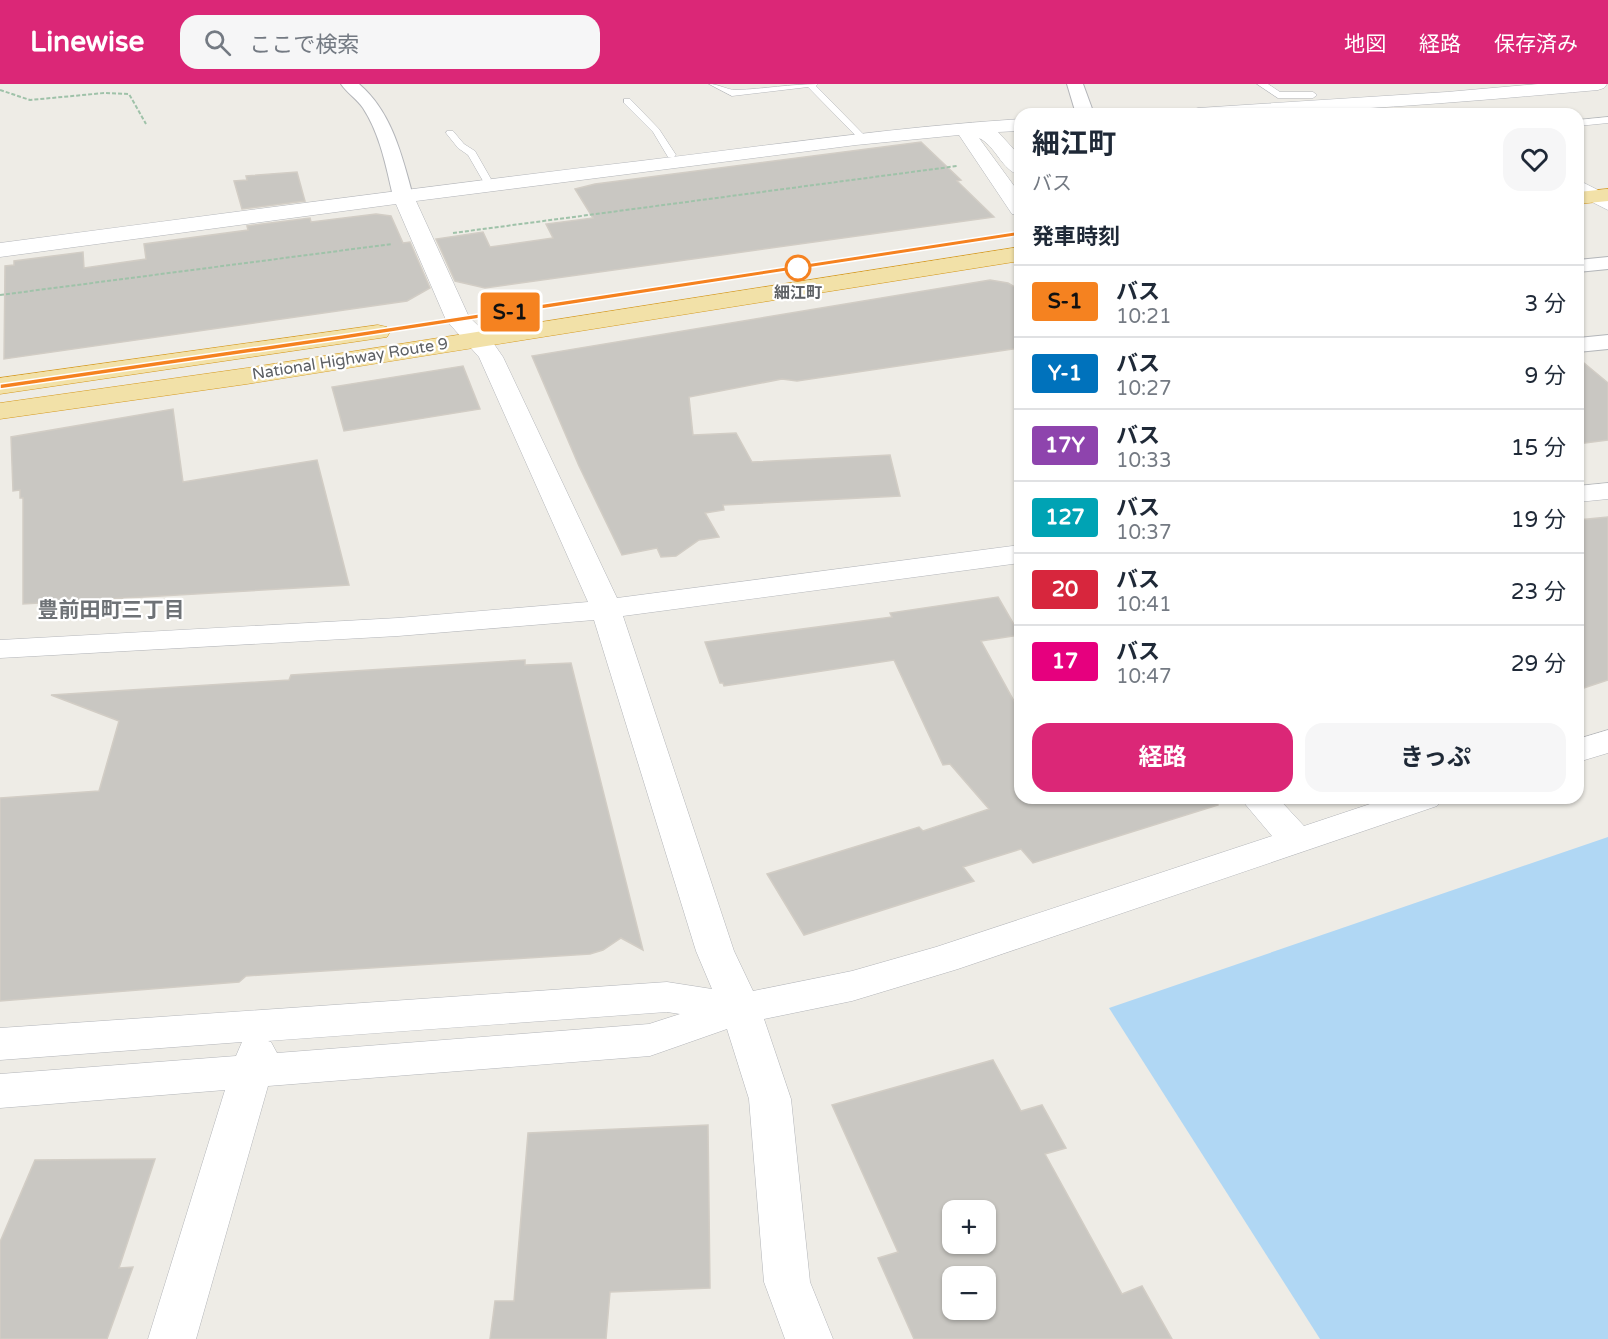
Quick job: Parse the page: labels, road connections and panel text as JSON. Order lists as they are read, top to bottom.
{
  "streets": {
    "highway": ["National Highway Route 9"]
  },
  "districts": ["豊前田町三丁目"],
  "places": ["細江町"],
  "lines": ["bus line S-1"],
  "page": {
    "header": "Linewise",
    "search": "ここで検索",
    "nav": ["地図", "経路", "保存済み"],
    "on_map": "S-1",
    "heading": [
      ["細江町", "バス"],
      "発車時刻"
    ],
    "list": [
      {
        "mark": "S-1",
        "name": "バス",
        "note": "10:21",
        "value": "3 分"
      },
      {
        "mark": "Y-1",
        "name": "バス",
        "note": "10:27",
        "value": "9 分"
      },
      {
        "mark": "17Y",
        "name": "バス",
        "note": "10:33",
        "value": "15 分"
      },
      {
        "mark": "127",
        "name": "バス",
        "note": "10:37",
        "value": "19 分"
      },
      {
        "mark": "20",
        "name": "バス",
        "note": "10:41",
        "value": "23 分"
      },
      {
        "mark": "17",
        "name": "バス",
        "note": "10:47",
        "value": "29 分"
      }
    ],
    "buttons": ["経路", "きっぷ"],
    "map_buttons": ["+", "−"]
  }
}
